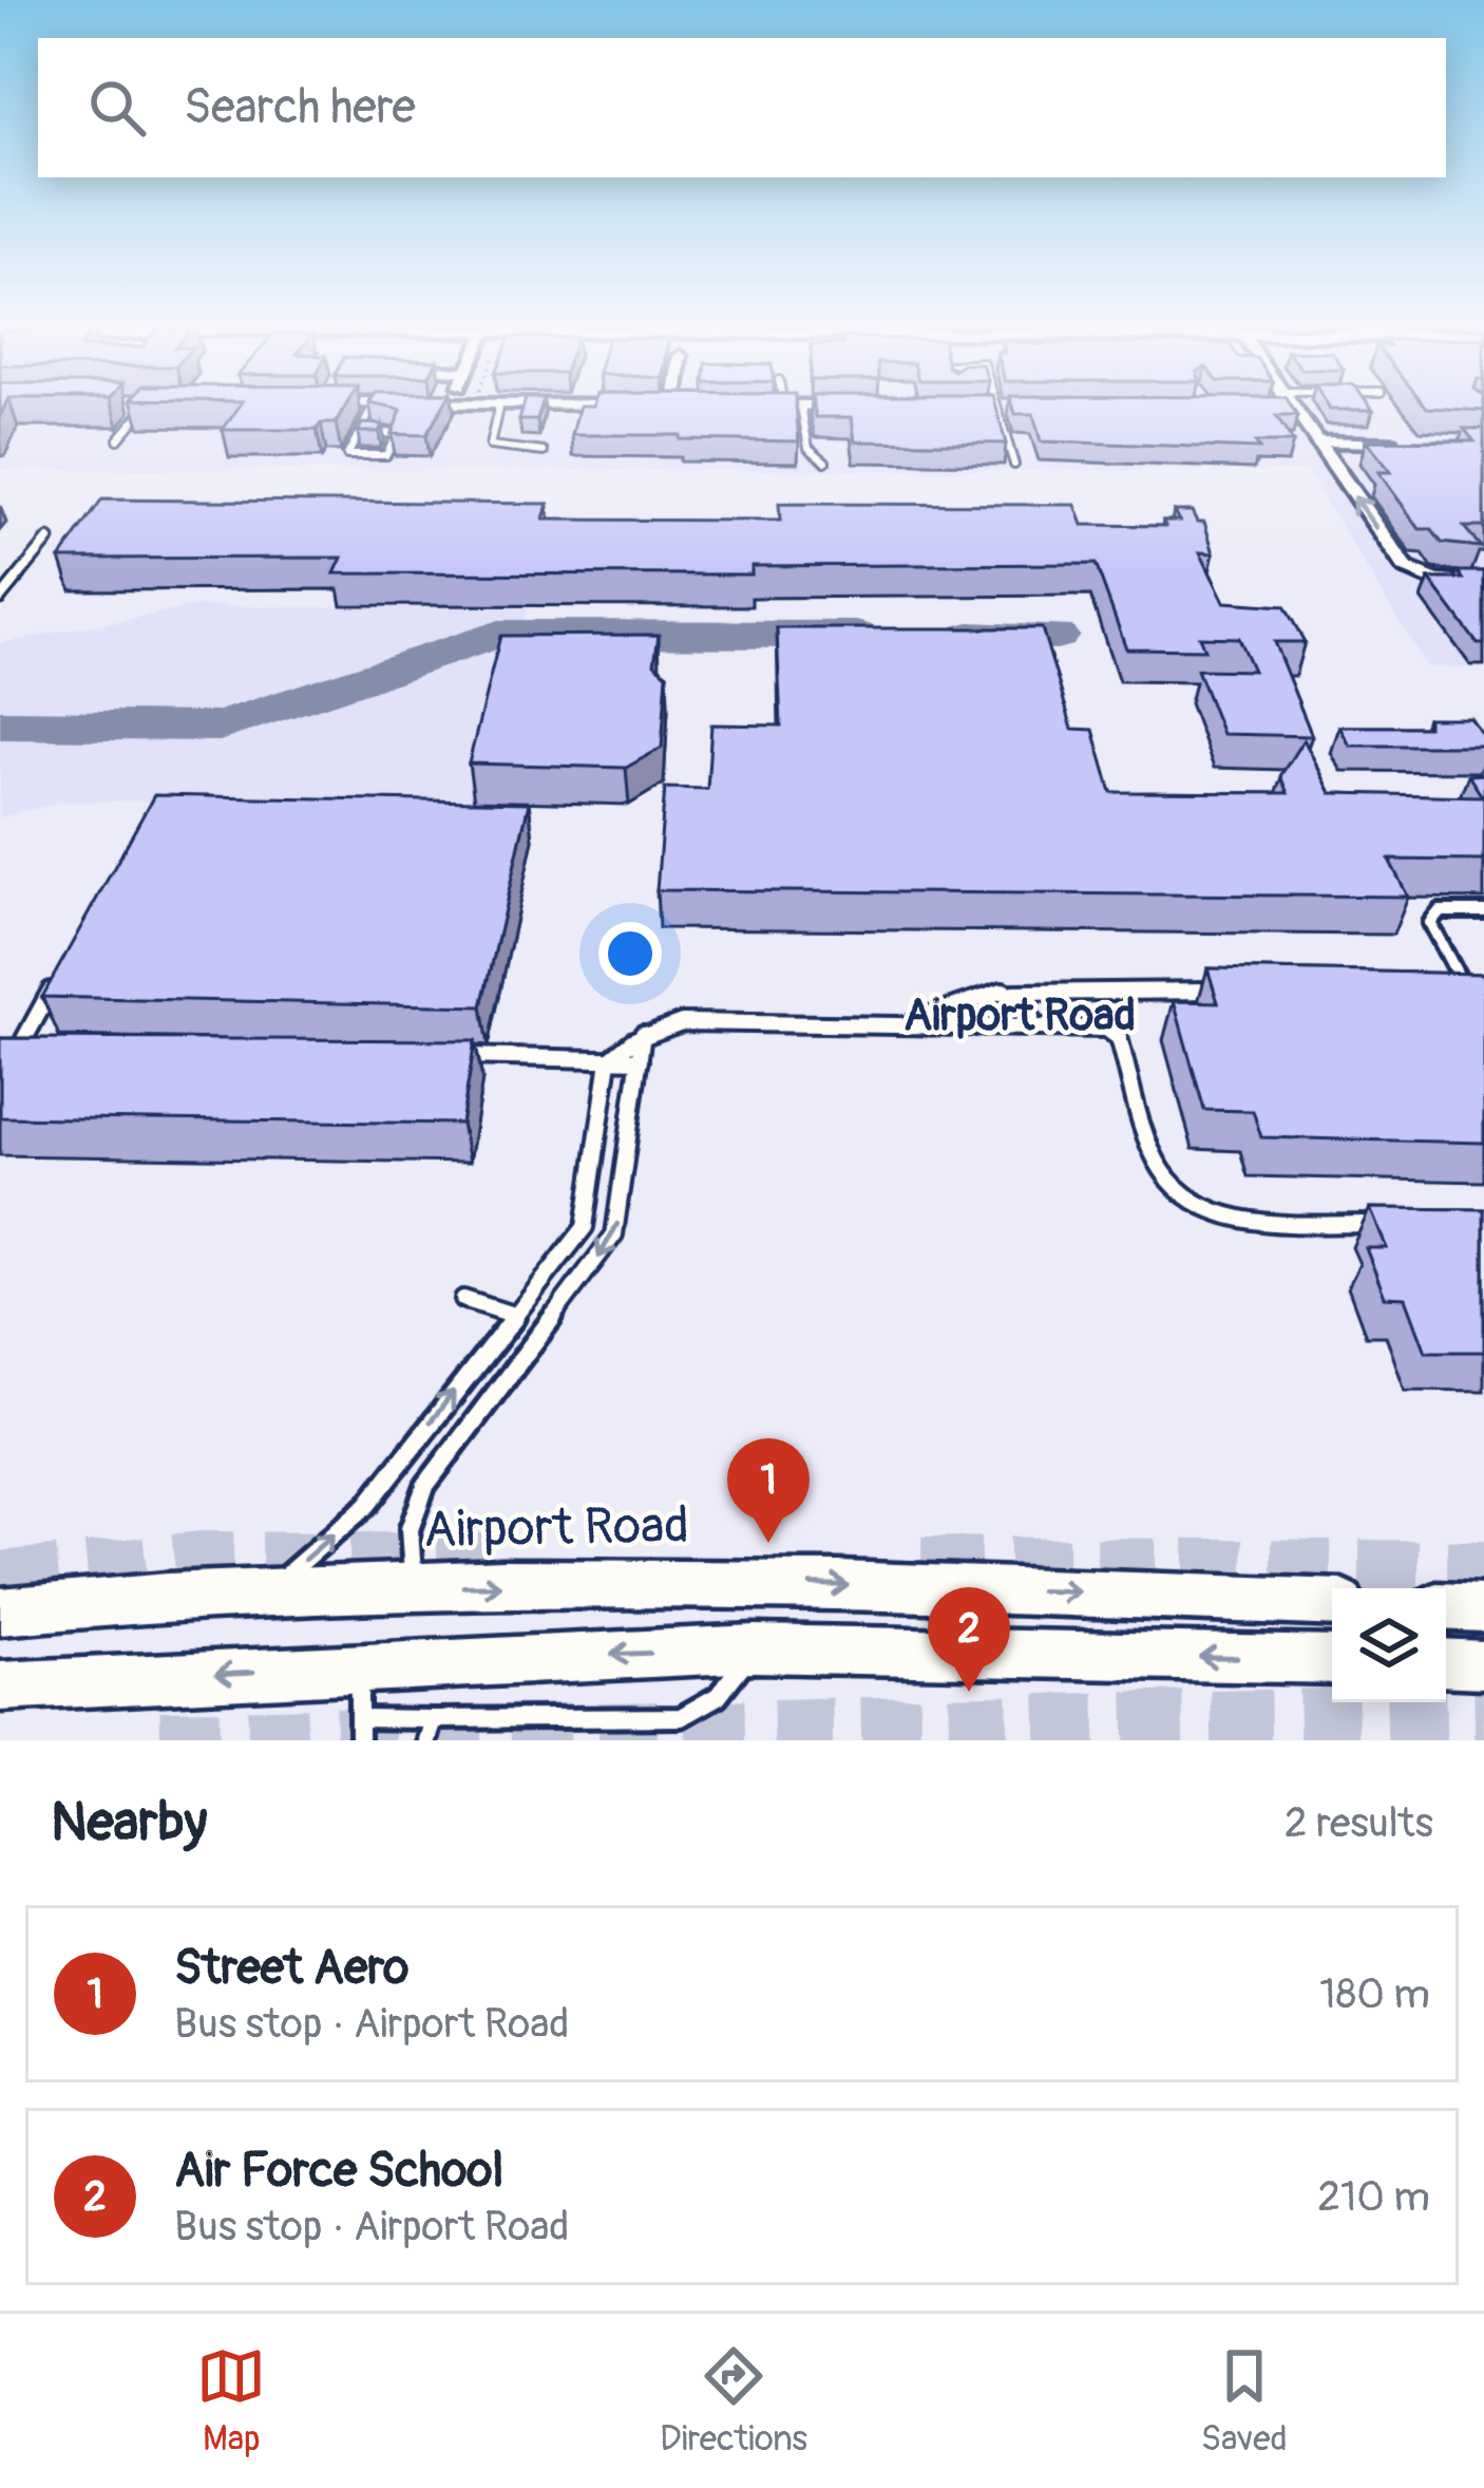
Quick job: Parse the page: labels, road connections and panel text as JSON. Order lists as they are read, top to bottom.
{
  "streets": {
    "main road": ["Airport Road"]
  },
  "districts": ["Airport Road"],
  "page": {
    "search": "Search here",
    "pins": ["1", "2"],
    "heading": ["Nearby", "2 results"],
    "list": [
      {
        "mark": "1",
        "name": "Street Aero",
        "note": "Bus stop · Airport Road",
        "value": "180 m"
      },
      {
        "mark": "2",
        "name": "Air Force School",
        "note": "Bus stop · Airport Road",
        "value": "210 m"
      }
    ],
    "nav": ["Map", "Directions", "Saved"]
  }
}
